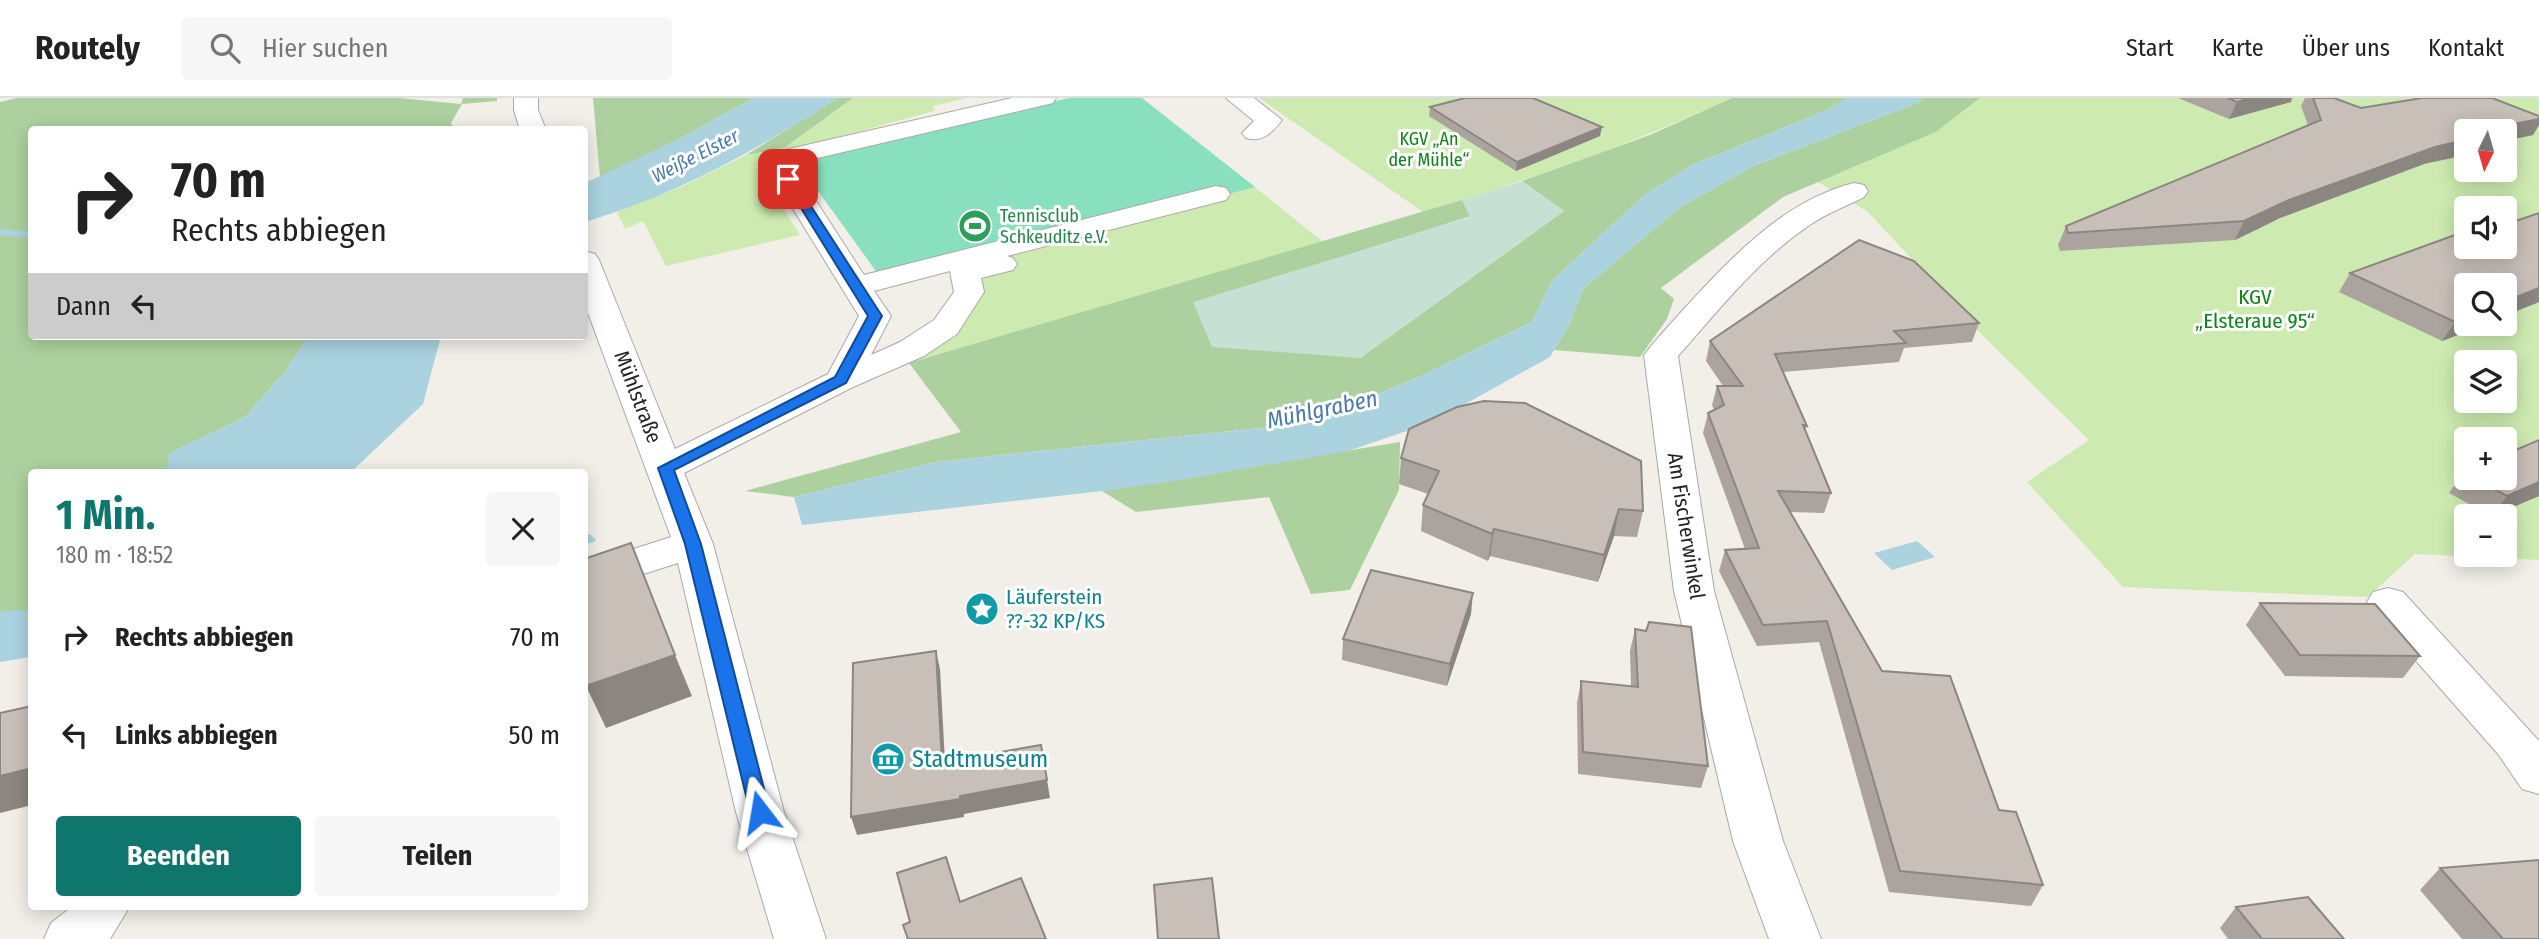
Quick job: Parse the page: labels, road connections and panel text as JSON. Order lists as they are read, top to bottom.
{
  "streets": {
    "street": ["Mühlstraße", "Am Fischerwinkel"]
  },
  "water": ["Weiße Elster", "Mühlgraben"],
  "parks": ["KGV „An der Mühle“", "KGV „Elsteraue 95“"],
  "places": {
    "sports": ["Tennisclub Schkeuditz e.V."],
    "place": ["Läuferstein ??-32 KP/KS"],
    "museum": ["Stadtmuseum"]
  },
  "north": "bottom",
  "page": {
    "header": "Routely",
    "search": "Hier suchen",
    "nav": [
      "Start",
      "Karte",
      "Über uns",
      "Kontakt"
    ],
    "map_buttons": ["+", "−"],
    "turn": ["70 m", "Rechts abbiegen"],
    "then": "Dann",
    "heading": ["1 Min.", "180 m · 18:52"],
    "list": [
      {
        "name": "Rechts abbiegen",
        "value": "70 m"
      },
      {
        "name": "Links abbiegen",
        "value": "50 m"
      }
    ],
    "buttons": ["Beenden", "Teilen"]
  }
}
